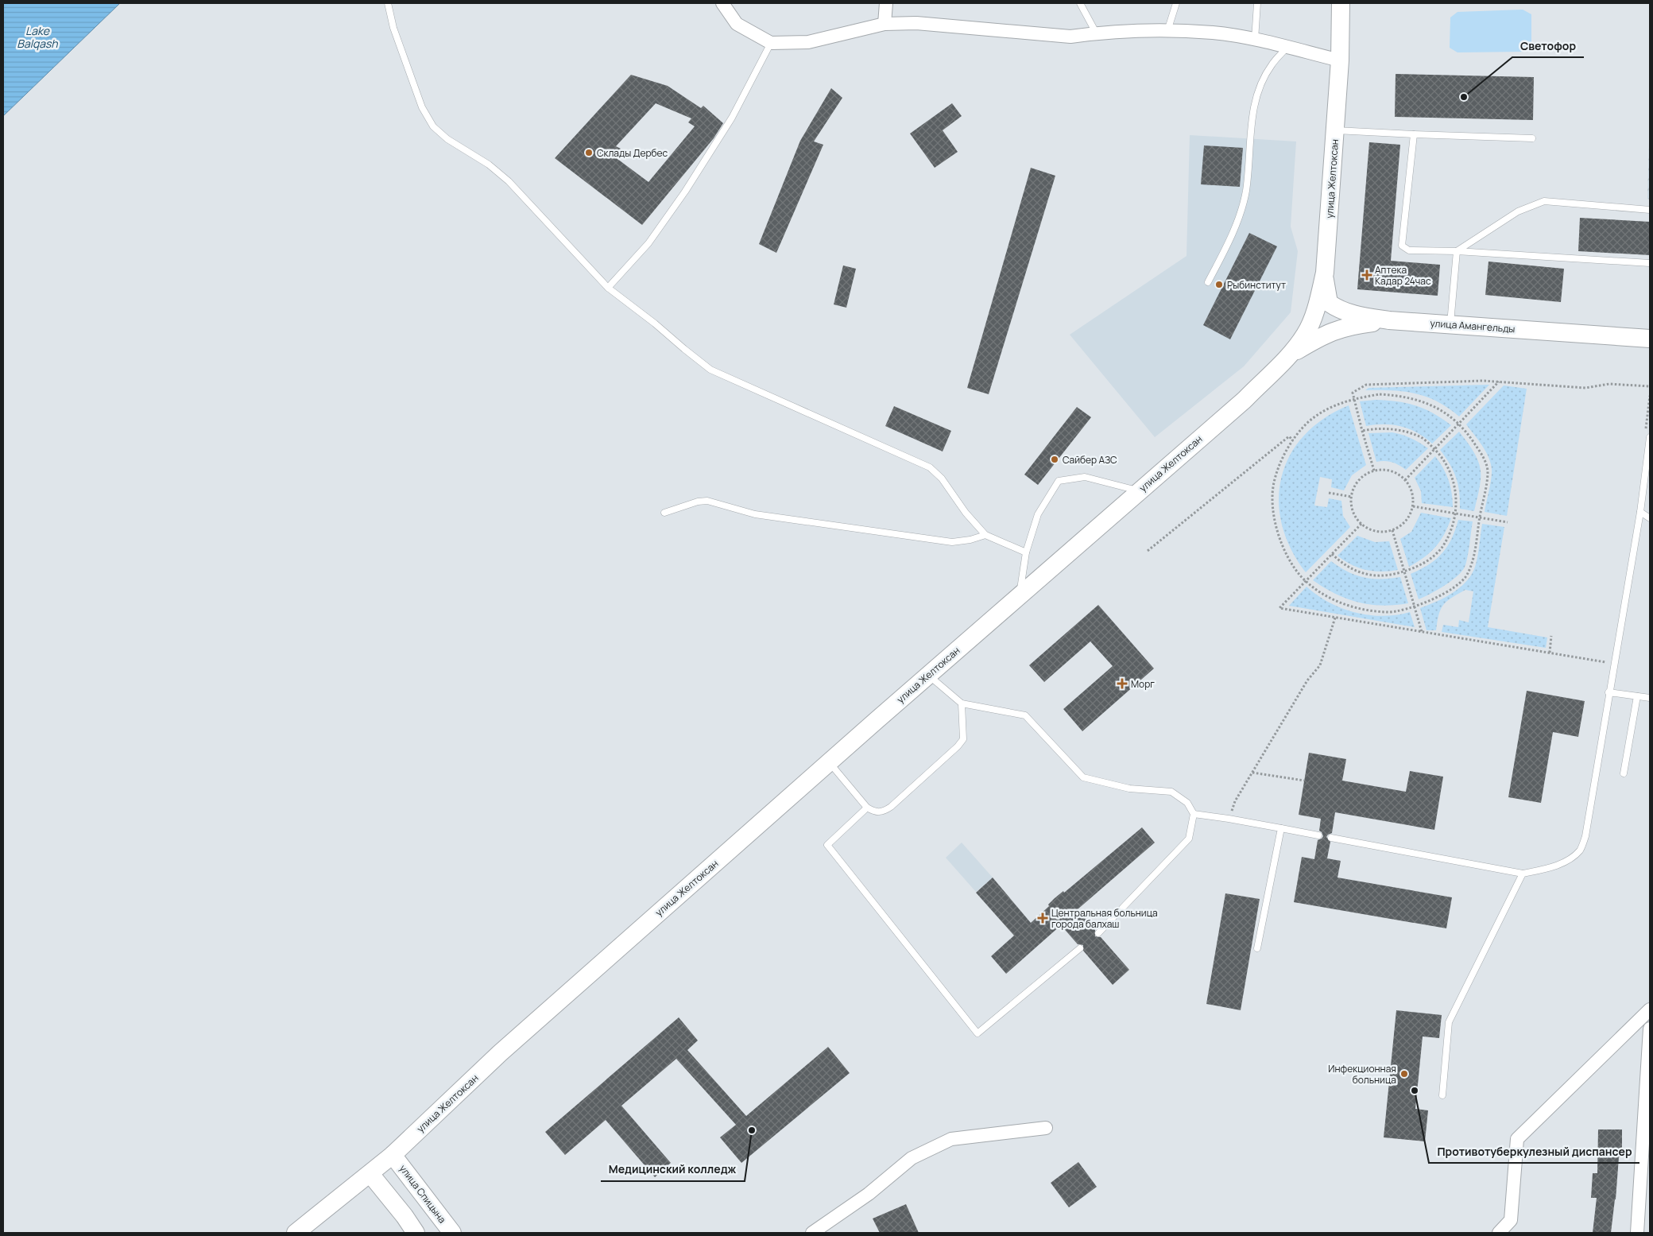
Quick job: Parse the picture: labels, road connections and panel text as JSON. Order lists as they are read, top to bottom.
{
  "streets": {
    "main road": ["улица Желтоксан", "улица Амангельды", "улица Спицына"]
  },
  "crossings": [
    ["улица Желтоксан", "улица Амангельды"],
    ["улица Желтоксан", "улица Спицына"]
  ],
  "water": ["Lake Balqash"],
  "places": {
    "other": [
      "Светофор",
      "Склады Дербес",
      "Рыбинститут",
      "Сайбер АЗС",
      "Инфекционная больница",
      "Противотуберкулезный диспансер",
      "Медицинский колледж"
    ],
    "health": ["Аптека Кадар 24час", "Морг", "Центральная больница города балхаш"]
  }
}
